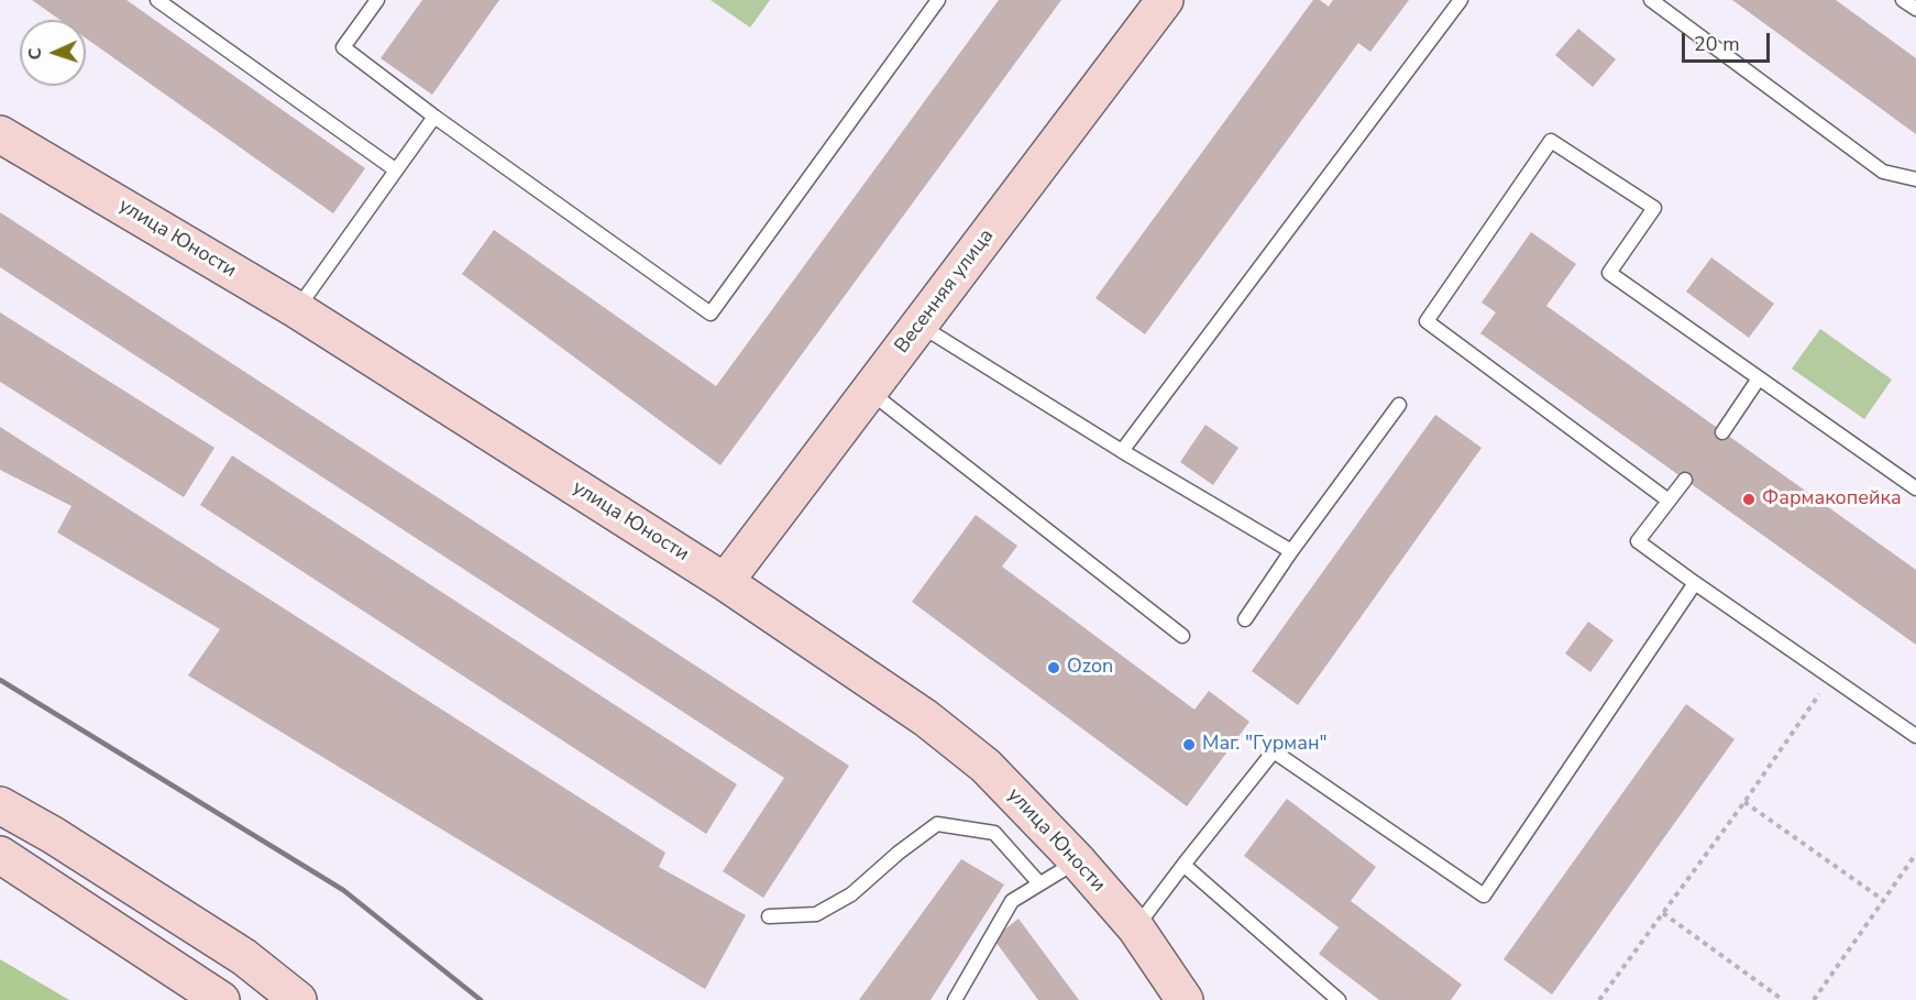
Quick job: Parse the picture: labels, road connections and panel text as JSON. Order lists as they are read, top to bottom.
{
  "streets": {
    "street": ["улица Юности", "Весенняя улица"]
  },
  "crossings": [
    ["улица Юности", "Весенняя улица"]
  ],
  "places": ["Фармакопейка", "Ozon", "Маг. \"Гурман\""],
  "scale_bar": "20 m",
  "north": "left"
}
